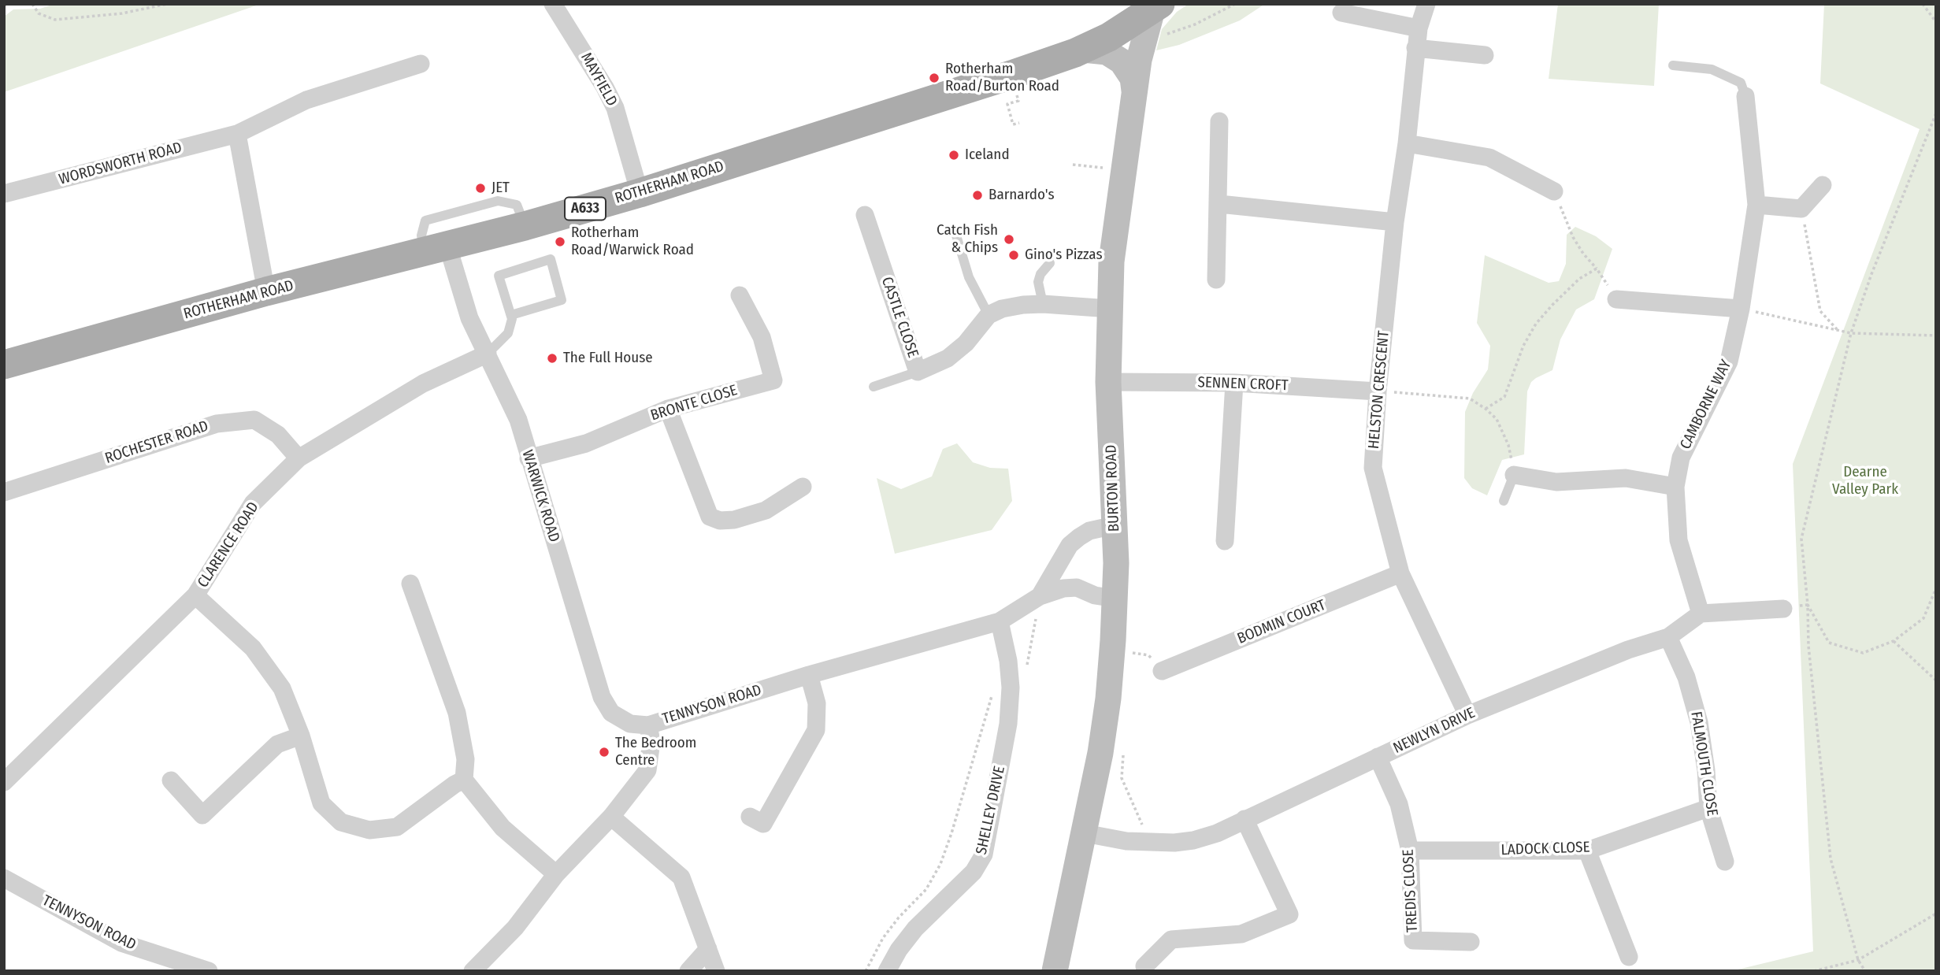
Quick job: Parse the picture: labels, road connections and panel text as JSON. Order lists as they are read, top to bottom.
{
  "streets": {
    "main road": ["ROTHERHAM ROAD", "A633"],
    "street": [
      "MAYFIELD",
      "WORDSWORTH ROAD",
      "CASTLE CLOSE",
      "SENNEN CROFT",
      "HELSTON CRESCENT",
      "BRONTE CLOSE",
      "CAMBORNE WAY",
      "ROCHESTER ROAD",
      "BURTON ROAD",
      "WARWICK ROAD",
      "CLARENCE ROAD",
      "BODMIN COURT",
      "TENNYSON ROAD",
      "NEWLYN DRIVE",
      "FALMOUTH CLOSE",
      "SHELLEY DRIVE",
      "LADOCK CLOSE",
      "TREDIS CLOSE"
    ]
  },
  "crossings": [
    ["MAYFIELD", "ROTHERHAM ROAD"],
    ["ROTHERHAM ROAD", "BURTON ROAD"],
    ["ROTHERHAM ROAD", "WARWICK ROAD"],
    ["SENNEN CROFT", "HELSTON CRESCENT"],
    ["SENNEN CROFT", "BURTON ROAD"],
    ["HELSTON CRESCENT", "BODMIN COURT"],
    ["HELSTON CRESCENT", "NEWLYN DRIVE"],
    ["BRONTE CLOSE", "WARWICK ROAD"],
    ["CAMBORNE WAY", "NEWLYN DRIVE"],
    ["ROCHESTER ROAD", "CLARENCE ROAD"],
    ["BURTON ROAD", "TENNYSON ROAD"],
    ["BURTON ROAD", "NEWLYN DRIVE"],
    ["WARWICK ROAD", "CLARENCE ROAD"],
    ["WARWICK ROAD", "TENNYSON ROAD"],
    ["TENNYSON ROAD", "SHELLEY DRIVE"],
    ["NEWLYN DRIVE", "FALMOUTH CLOSE"],
    ["NEWLYN DRIVE", "TREDIS CLOSE"],
    ["FALMOUTH CLOSE", "LADOCK CLOSE"],
    ["LADOCK CLOSE", "TREDIS CLOSE"]
  ],
  "parks": ["Dearne Valley Park"],
  "places": [
    "Rotherham Road/Burton Road",
    "Iceland",
    "JET",
    "Barnardo's",
    "Catch Fish & Chips",
    "Rotherham Road/Warwick Road",
    "Gino's Pizzas",
    "The Full House",
    "The Bedroom Centre"
  ]
}
